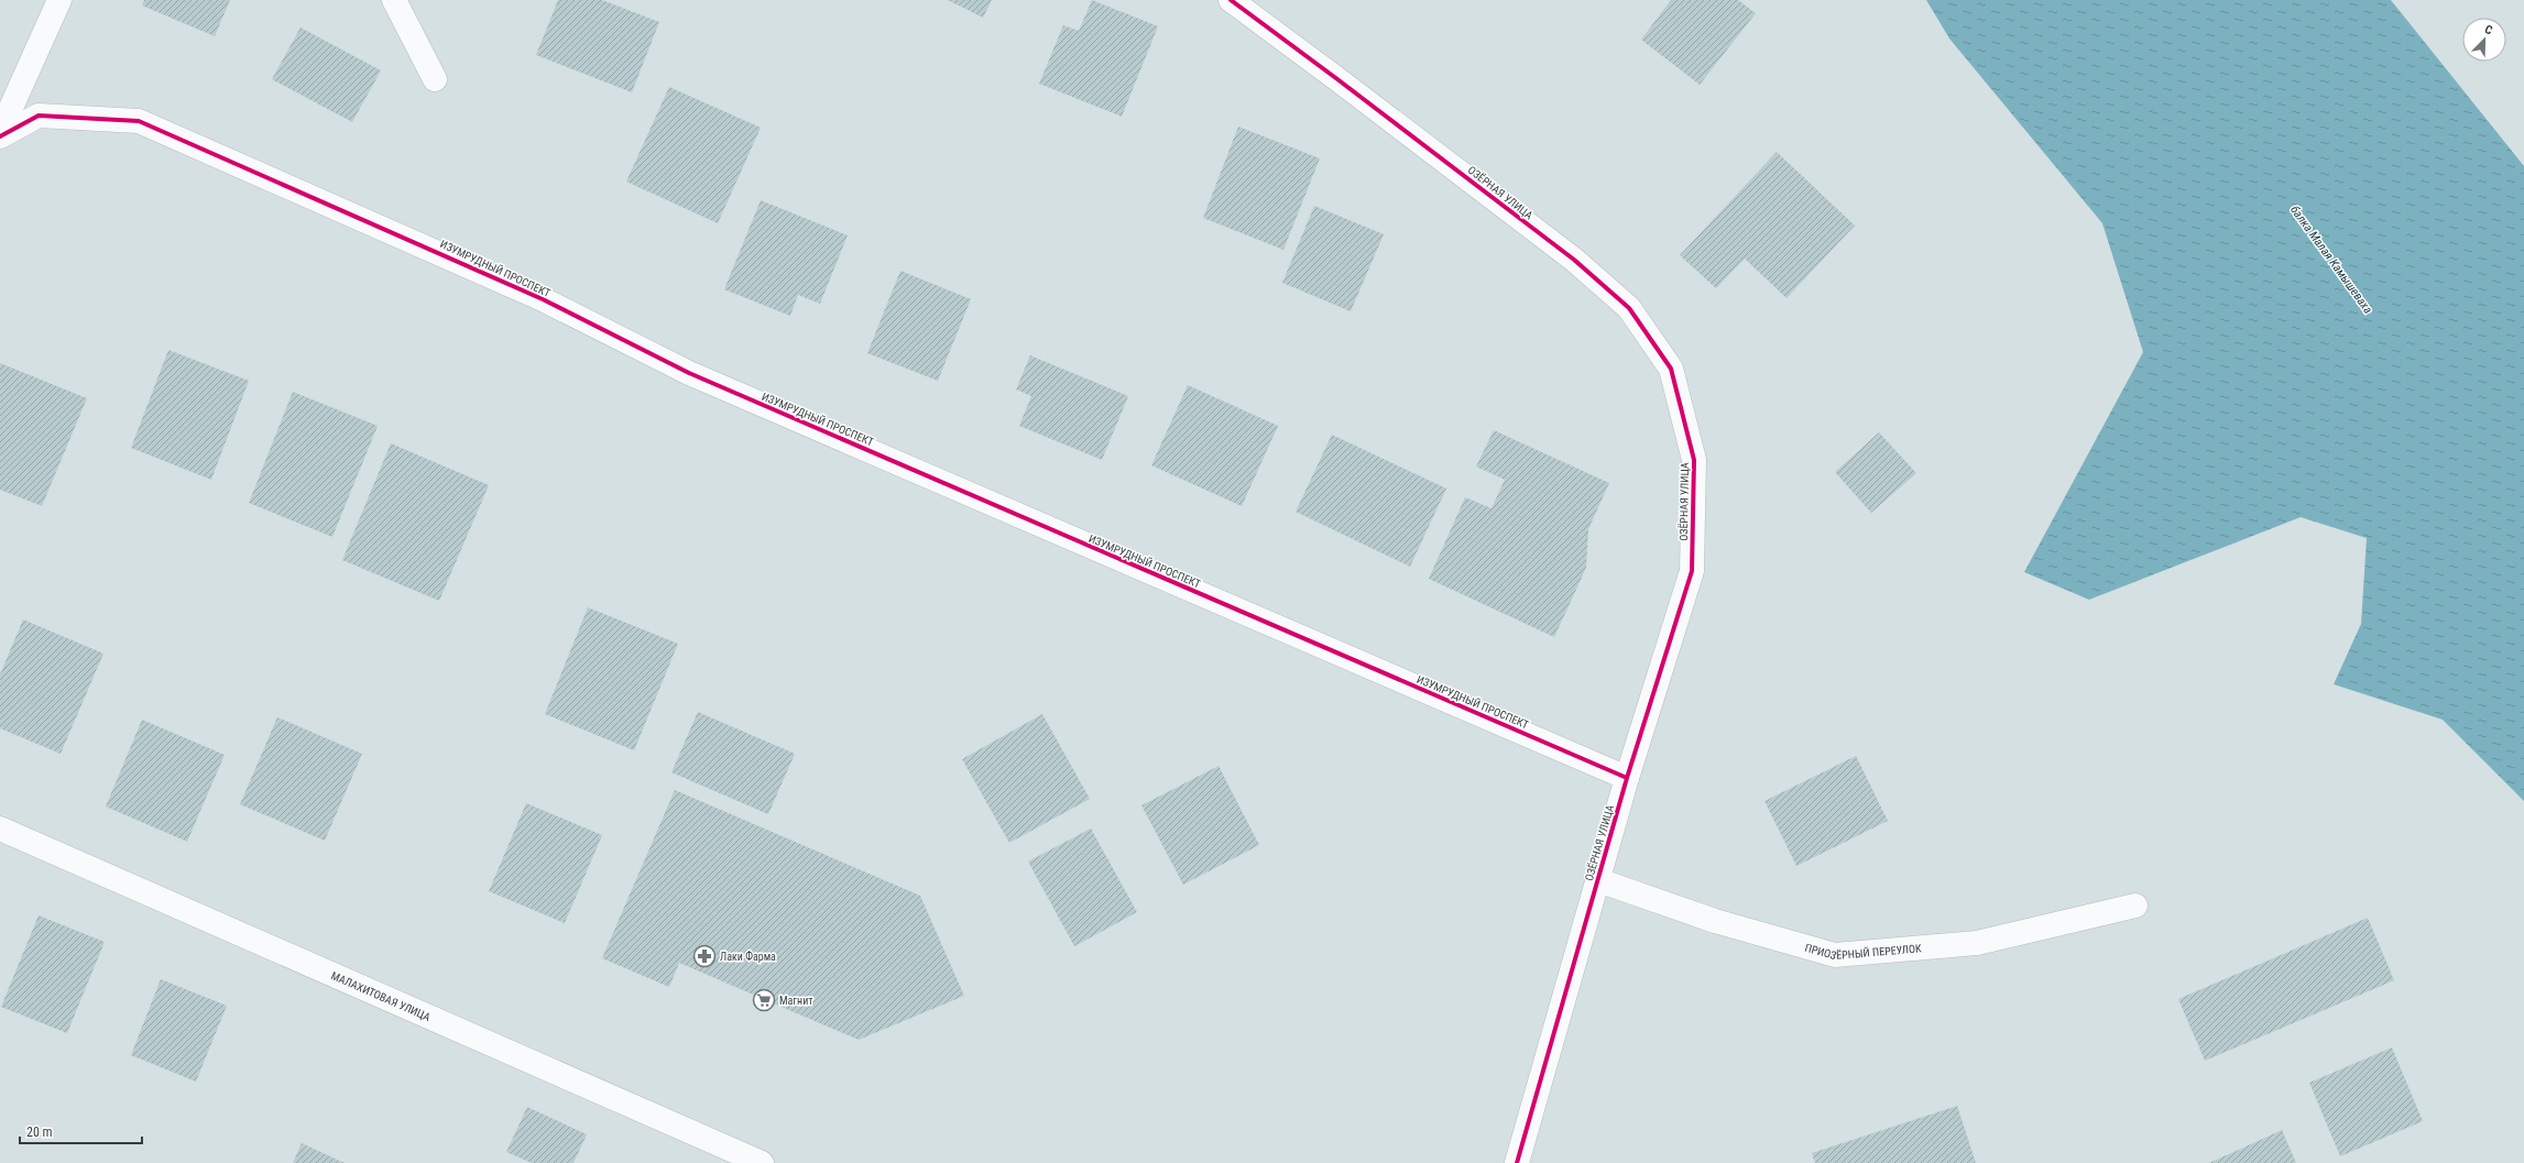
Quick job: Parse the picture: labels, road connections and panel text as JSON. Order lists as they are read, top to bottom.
{
  "streets": {
    "street": [
      "ОЗЁРНАЯ УЛИЦА",
      "ИЗУМРУДНЫЙ ПРОСПЕКТ",
      "ПРИОЗЁРНЫЙ ПЕРЕУЛОК",
      "МАЛАХИТОВАЯ УЛИЦА"
    ]
  },
  "crossings": [
    ["ОЗЁРНАЯ УЛИЦА", "ИЗУМРУДНЫЙ ПРОСПЕКТ"],
    ["ОЗЁРНАЯ УЛИЦА", "ПРИОЗЁРНЫЙ ПЕРЕУЛОК"]
  ],
  "water": ["балка Малая Камышеваха"],
  "places": {
    "pharmacy": ["Лаки Фарма"],
    "supermarket": ["Магнит"]
  },
  "scale_bar": "20 m",
  "north": "top right"
}
